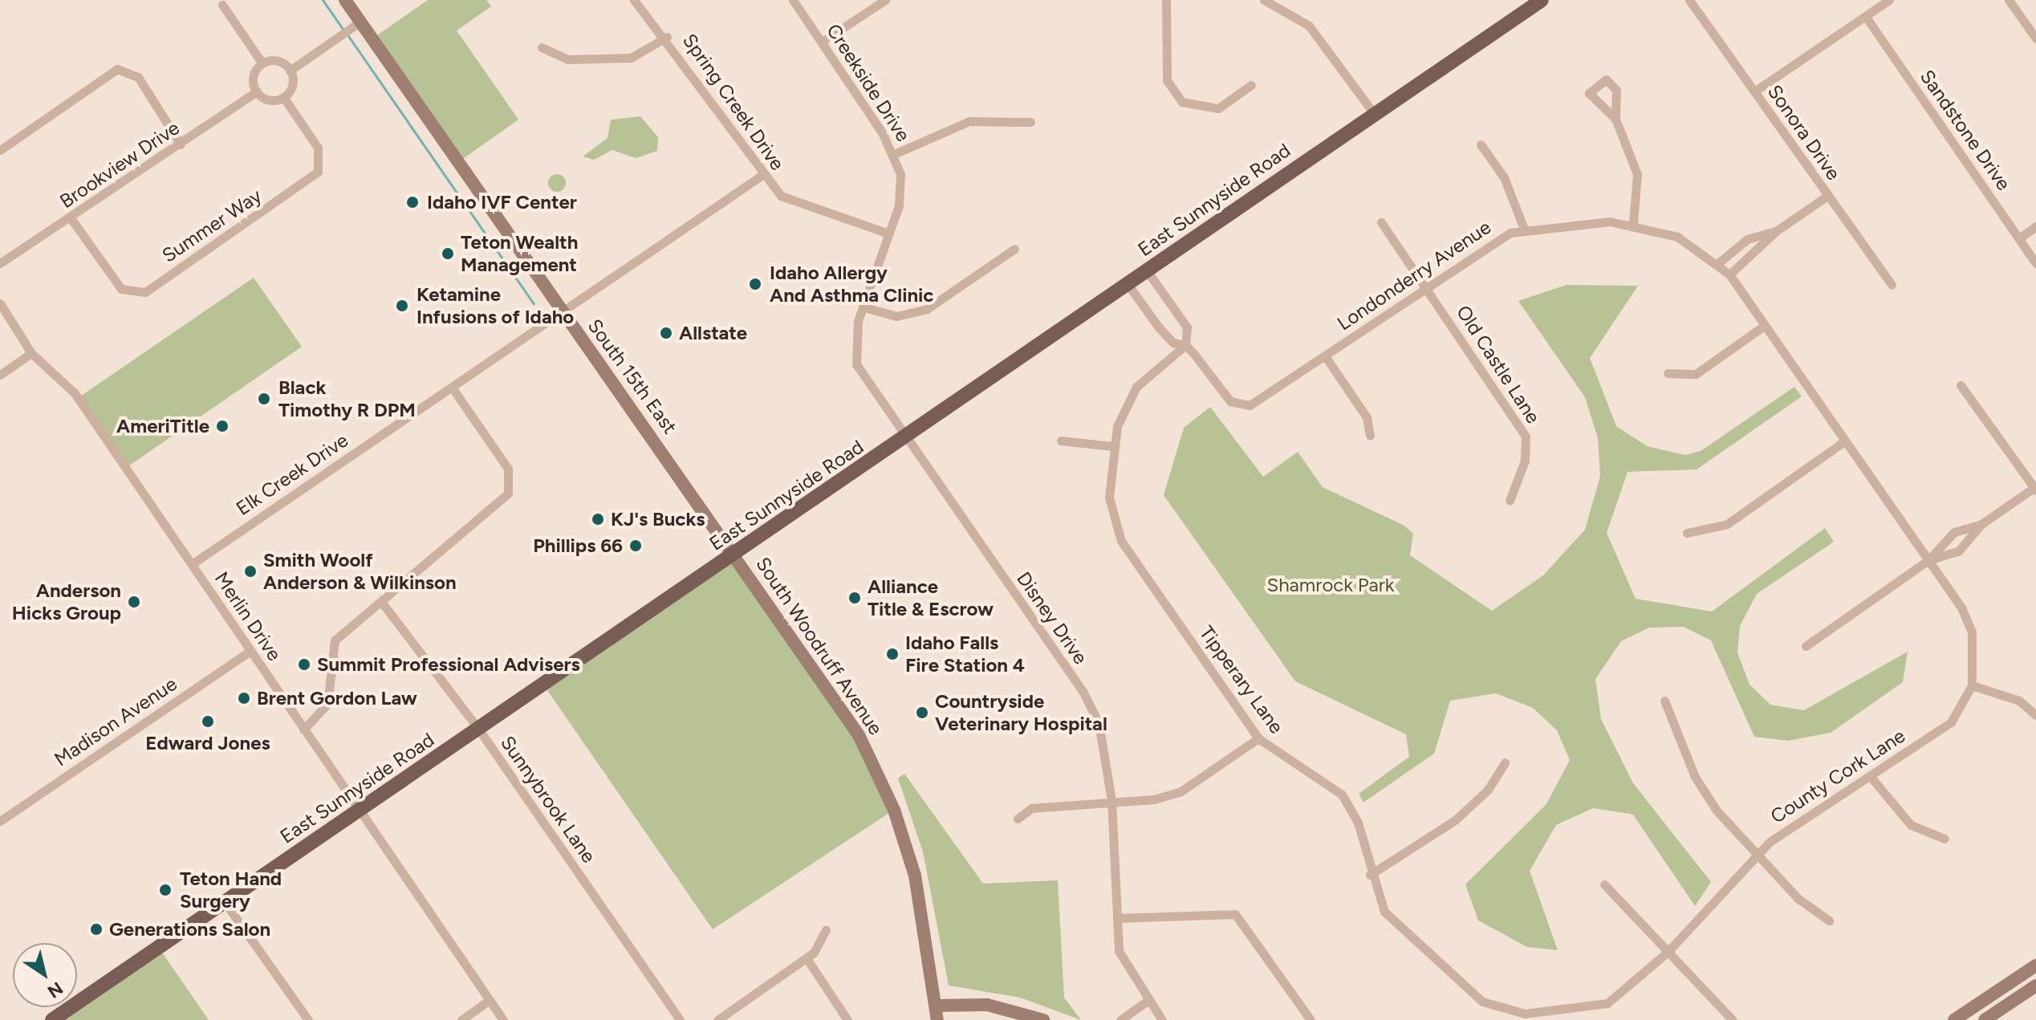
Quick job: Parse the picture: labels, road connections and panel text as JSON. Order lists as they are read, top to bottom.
{
  "streets": {
    "main road": ["East Sunnyside Road", "South 15th East", "South Woodruff Avenue"],
    "street": [
      "Creekside Drive",
      "Spring Creek Drive",
      "Sandstone Drive",
      "Sonora Drive",
      "Brookview Drive",
      "Summer Way",
      "Londonderry Avenue",
      "Old Castle Lane",
      "Elk Creek Drive",
      "Merlin Drive",
      "Disney Drive",
      "Tipperary Lane",
      "Madison Avenue",
      "County Cork Lane",
      "Sunnybrook Lane"
    ]
  },
  "crossings": [
    ["Creekside Drive", "Spring Creek Drive"],
    ["Creekside Drive", "East Sunnyside Road"],
    ["Creekside Drive", "Disney Drive"],
    ["Spring Creek Drive", "Elk Creek Drive"],
    ["Brookview Drive", "Summer Way"],
    ["East Sunnyside Road", "Londonderry Avenue"],
    ["East Sunnyside Road", "South 15th East"],
    ["East Sunnyside Road", "Merlin Drive"],
    ["East Sunnyside Road", "Disney Drive"],
    ["East Sunnyside Road", "South Woodruff Avenue"],
    ["East Sunnyside Road", "Sunnybrook Lane"],
    ["Londonderry Avenue", "Old Castle Lane"],
    ["Londonderry Avenue", "Tipperary Lane"],
    ["Londonderry Avenue", "County Cork Lane"],
    ["South 15th East", "Elk Creek Drive"],
    ["South 15th East", "South Woodruff Avenue"],
    ["Elk Creek Drive", "Merlin Drive"],
    ["Merlin Drive", "Madison Avenue"],
    ["Tipperary Lane", "County Cork Lane"]
  ],
  "parks": ["Shamrock Park"],
  "places": [
    "Idaho IVF Center",
    "Teton Wealth Management",
    "Idaho Allergy And Asthma Clinic",
    "Ketamine Infusions of Idaho",
    "Allstate",
    "Black Timothy R DPM",
    "AmeriTitle",
    "KJ's Bucks",
    "Phillips 66",
    "Smith Woolf Anderson & Wilkinson",
    "Alliance Title & Escrow",
    "Anderson Hicks Group",
    "Idaho Falls Fire Station 4",
    "Summit Professional Advisers",
    "Brent Gordon Law",
    "Countryside Veterinary Hospital",
    "Edward Jones",
    "Teton Hand Surgery",
    "Generations Salon"
  ],
  "north": "bottom right"
}
